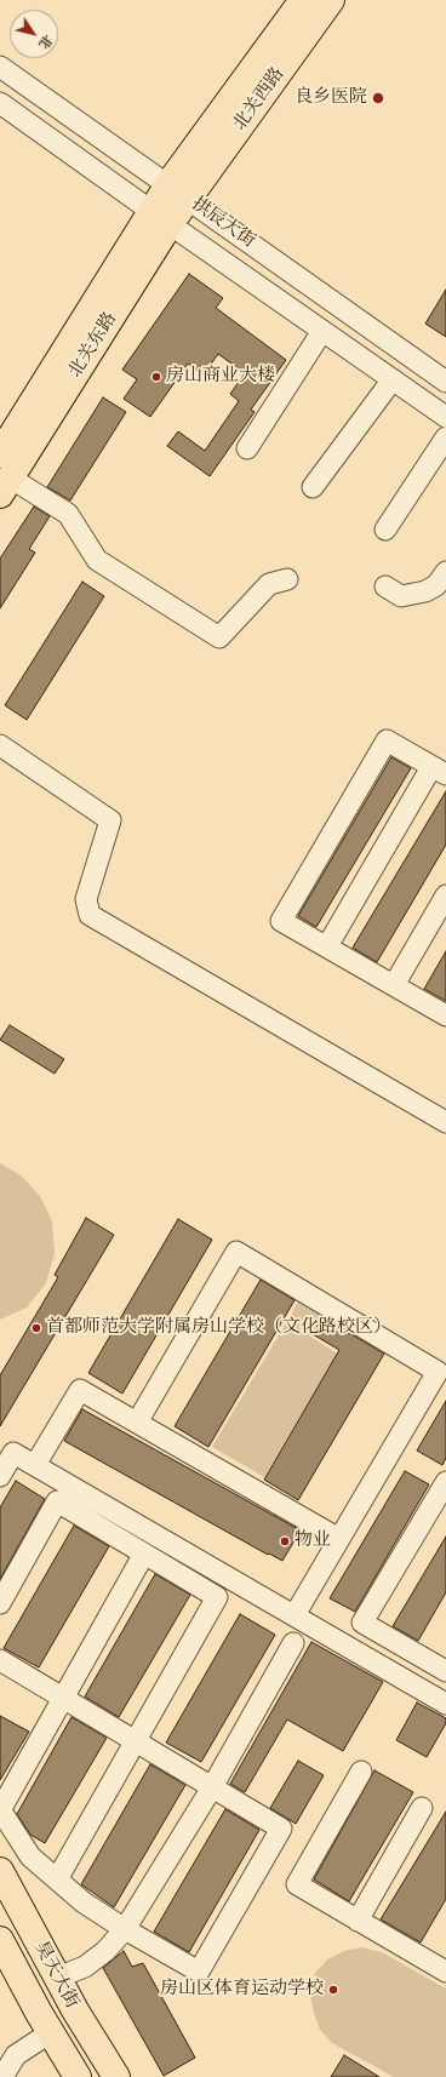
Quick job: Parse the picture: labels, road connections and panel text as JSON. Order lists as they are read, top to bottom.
{
  "streets": {
    "main road": ["北关西路", "北关东路", "昊天大街"],
    "street": ["拱辰大街"]
  },
  "crossings": [
    ["北关西路", "拱辰大街"],
    ["北关西路", "北关东路"],
    ["拱辰大街", "北关东路"]
  ],
  "places": [
    "良乡医院",
    "房山商业大楼",
    "首都师范大学附属房山学校（文化路校区）",
    "物业",
    "房山区体育运动学校"
  ],
  "north": "bottom right"
}
